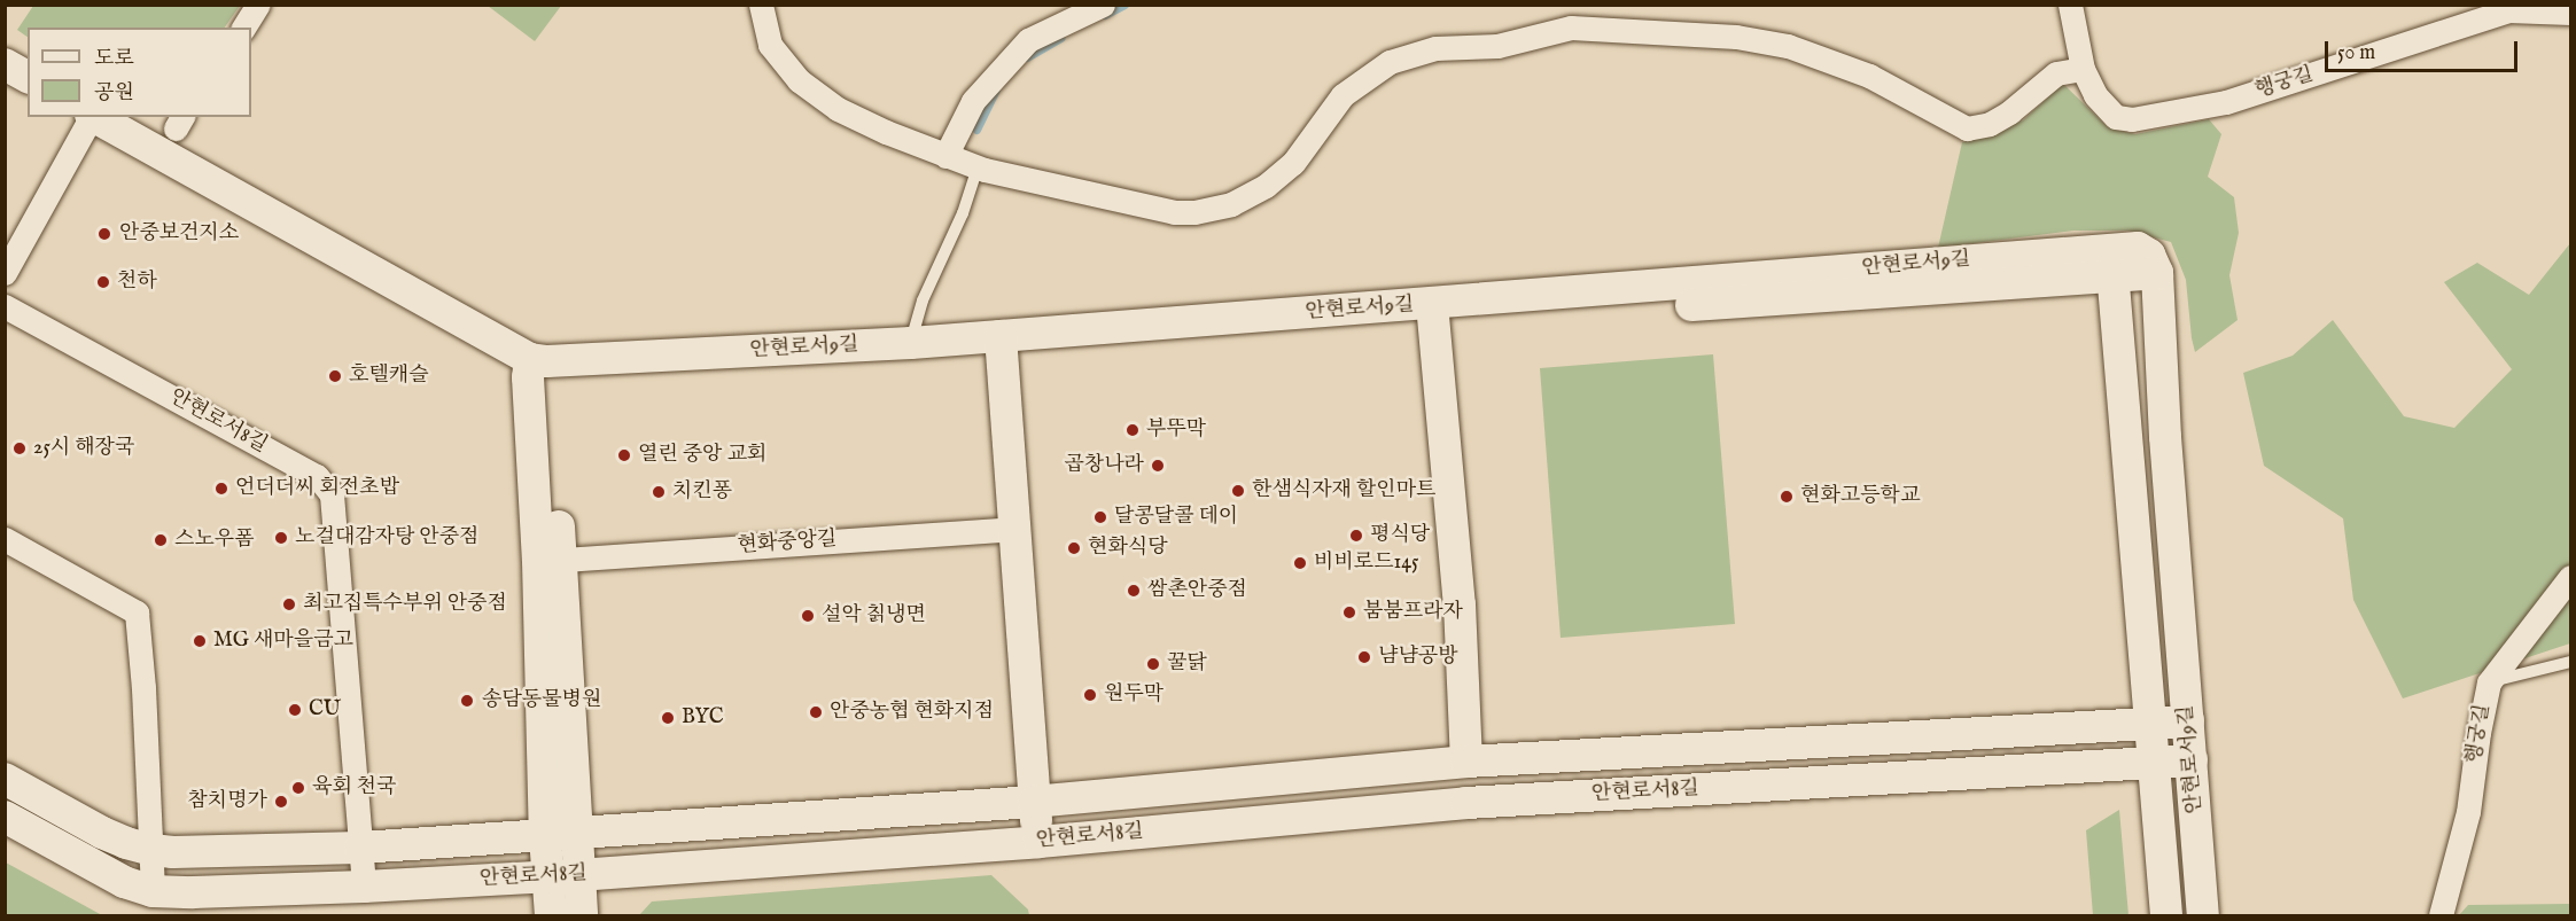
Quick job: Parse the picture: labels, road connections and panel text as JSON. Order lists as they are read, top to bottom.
{
  "streets": {
    "street": [
      "행궁길",
      "안현로서9길",
      "안현로서8길",
      "현화중앙길"
    ]
  },
  "crossings": [
    ["안현로서9길", "안현로서8길"]
  ],
  "places": [
    "안중보건지소",
    "천하",
    "호텔캐슬",
    "부뚜막",
    "25시 해장국",
    "열린 중앙 교회",
    "곱창나라",
    "언더더씨 회전초밥",
    "한샘식자재 할인마트",
    "치킨퐁",
    "현화고등학교",
    "달콩달콜 데이",
    "평식당",
    "노걸대감자탕 안중점",
    "스노우폼",
    "현화식당",
    "비비로드145",
    "쌈촌안중점",
    "최고집특수부위 안중점",
    "붐붐프라자",
    "설악 칡냉면",
    "MG 새마을금고",
    "냠냠공방",
    "꿀닭",
    "원두막",
    "송담동물병원",
    "CU",
    "안중농협 현화지점",
    "BYC",
    "육회 천국",
    "참치명가"
  ],
  "legend": ["도로", "공원"],
  "scale_bar": "50 m"
}
